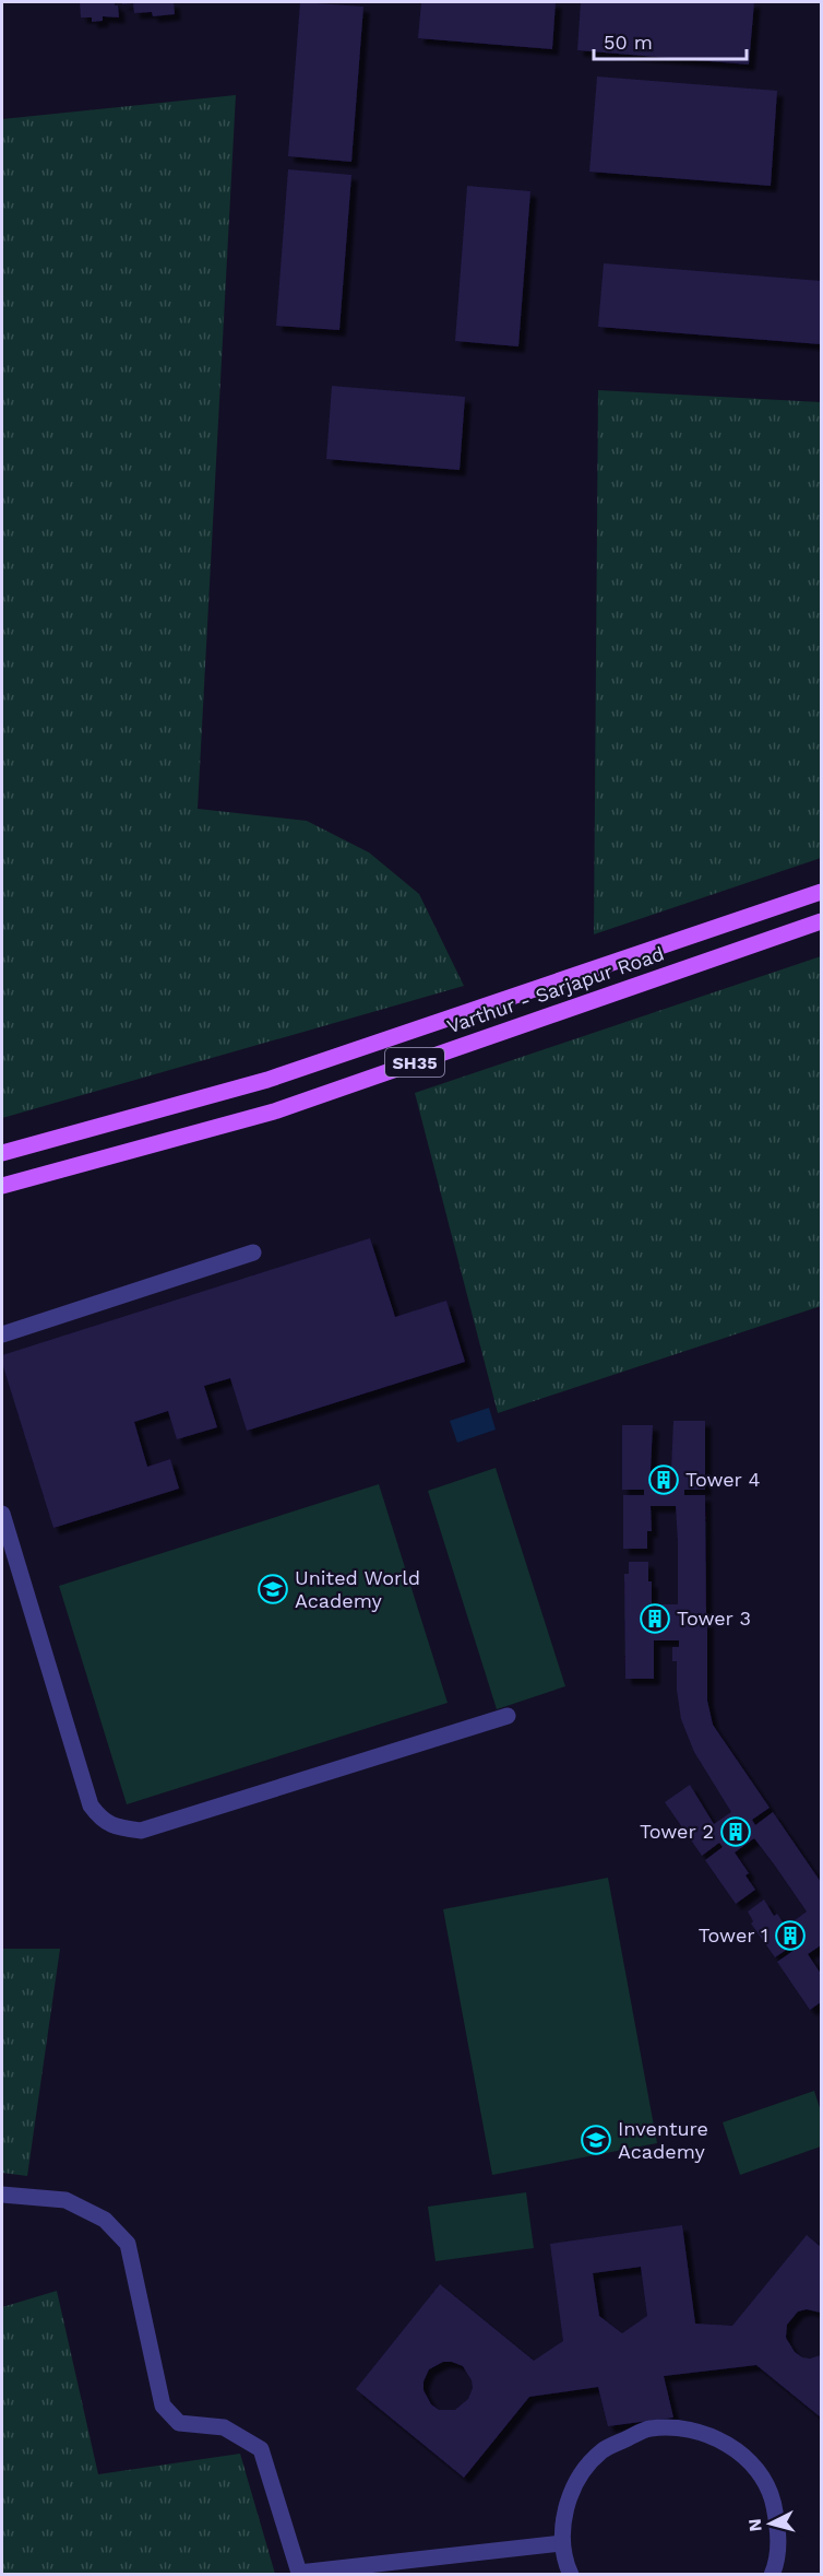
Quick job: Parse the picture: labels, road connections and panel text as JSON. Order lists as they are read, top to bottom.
{
  "streets": {
    "main road": ["Varthur - Sarjapur Road", "SH35"]
  },
  "places": {
    "building": [
      "Tower 4",
      "Tower 3",
      "Tower 2",
      "Tower 1"
    ],
    "school or university": ["United World Academy", "Inventure Academy"]
  },
  "scale_bar": "50 m",
  "north": "left"
}
